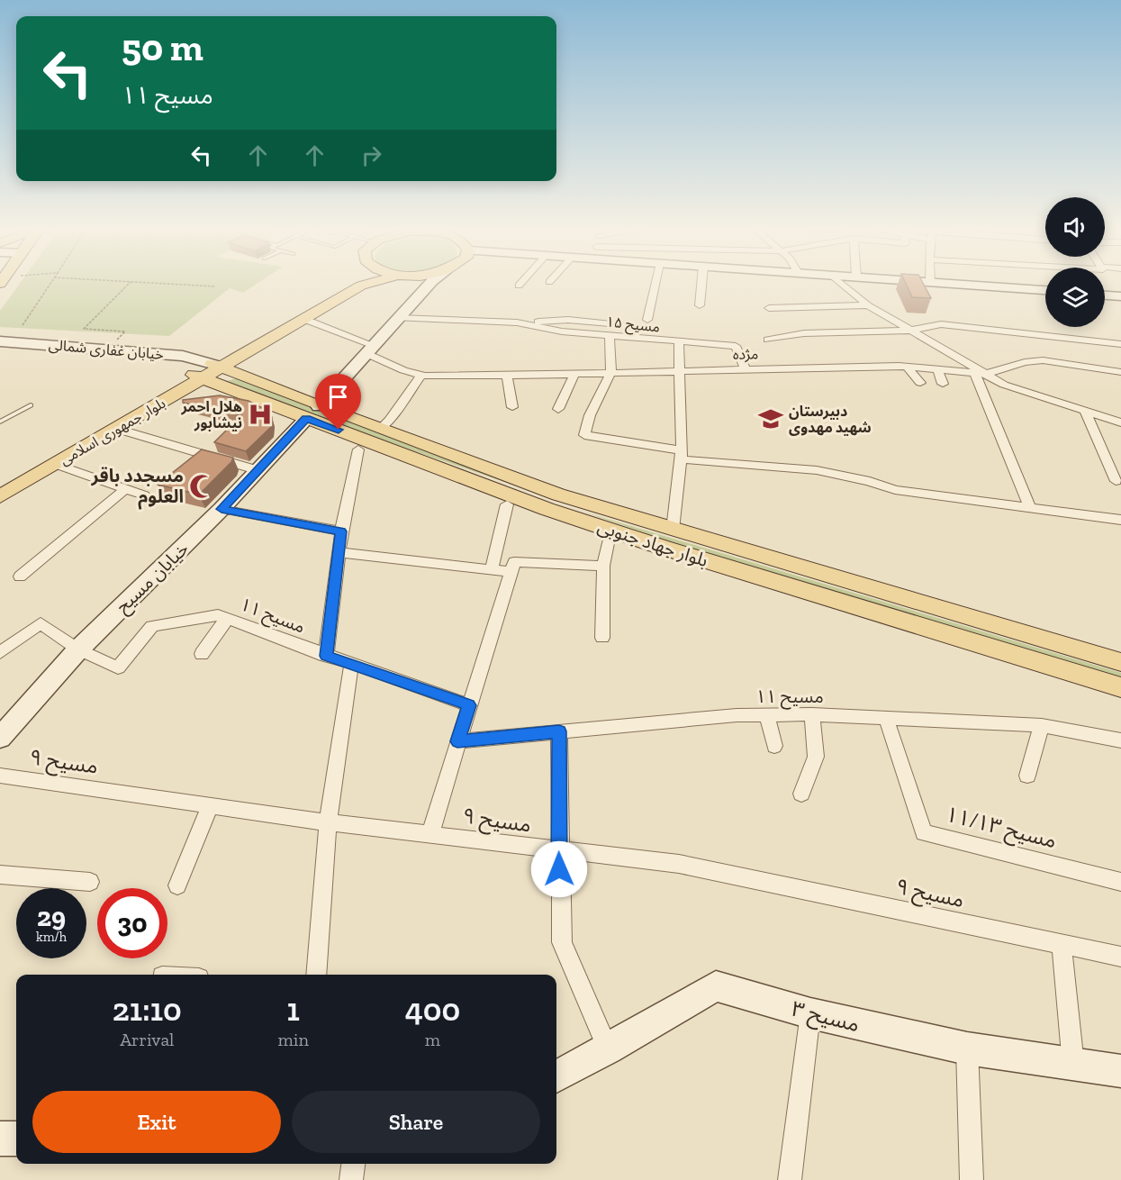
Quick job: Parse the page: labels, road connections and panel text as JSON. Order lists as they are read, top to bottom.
{
  "streets": {
    "main road": ["بلوار جمهوری اسلامی", "بلوار جهاد جنوبی"],
    "street": [
      "مسیح ۱۵",
      "خیابان غفاری شمالی",
      "مژده",
      "خیابان مسیح",
      "مسیح ۱۱",
      "مسیح ۹",
      "مسیح ۱۱/۱۳",
      "مسیح ۳"
    ]
  },
  "crossings": [
    ["مسیح ۱۵", "مژده"],
    ["مسیح ۱۵", "خیابان مسیح"],
    ["خیابان غفاری شمالی", "بلوار جمهوری اسلامی"],
    ["خیابان غفاری شمالی", "بلوار جهاد جنوبی"],
    ["مژده", "بلوار جمهوری اسلامی"],
    ["مژده", "خیابان مسیح"],
    ["بلوار جمهوری اسلامی", "بلوار جهاد جنوبی"],
    ["بلوار جهاد جنوبی", "خیابان مسیح"],
    ["خیابان مسیح", "مسیح ۱۱"],
    ["مسیح ۱۱", "مسیح ۱۱/۱۳"]
  ],
  "places": {
    "hospital": ["هلال احمر نیشابور"],
    "school or university": ["دبیرستان شهید مهدوی"],
    "mosque": ["مسجدد باقر العلوم"]
  },
  "page": {
    "turn": ["50 m", "مسیح ۱۱"],
    "speed": "29 km/h",
    "limit": "30",
    "eta": [
      "21:10",
      "Arrival",
      "1",
      "min",
      "400",
      "m"
    ],
    "buttons": ["Exit", "Share"]
  }
}
